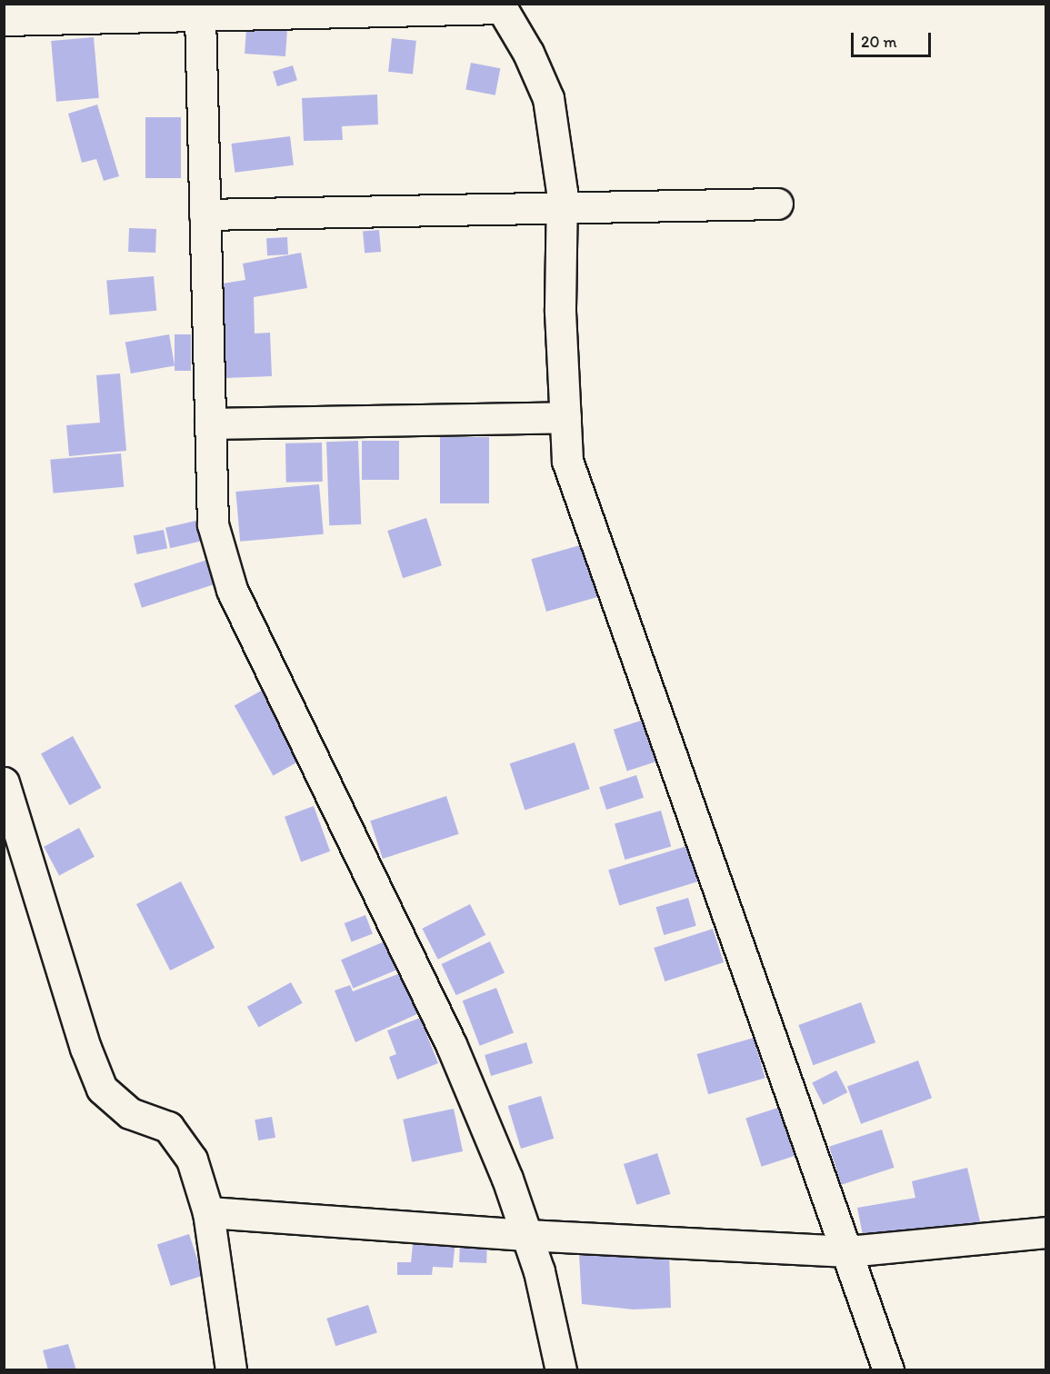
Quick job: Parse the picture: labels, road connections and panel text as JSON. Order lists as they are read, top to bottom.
{
  "scale_bar": "20 m"
}
